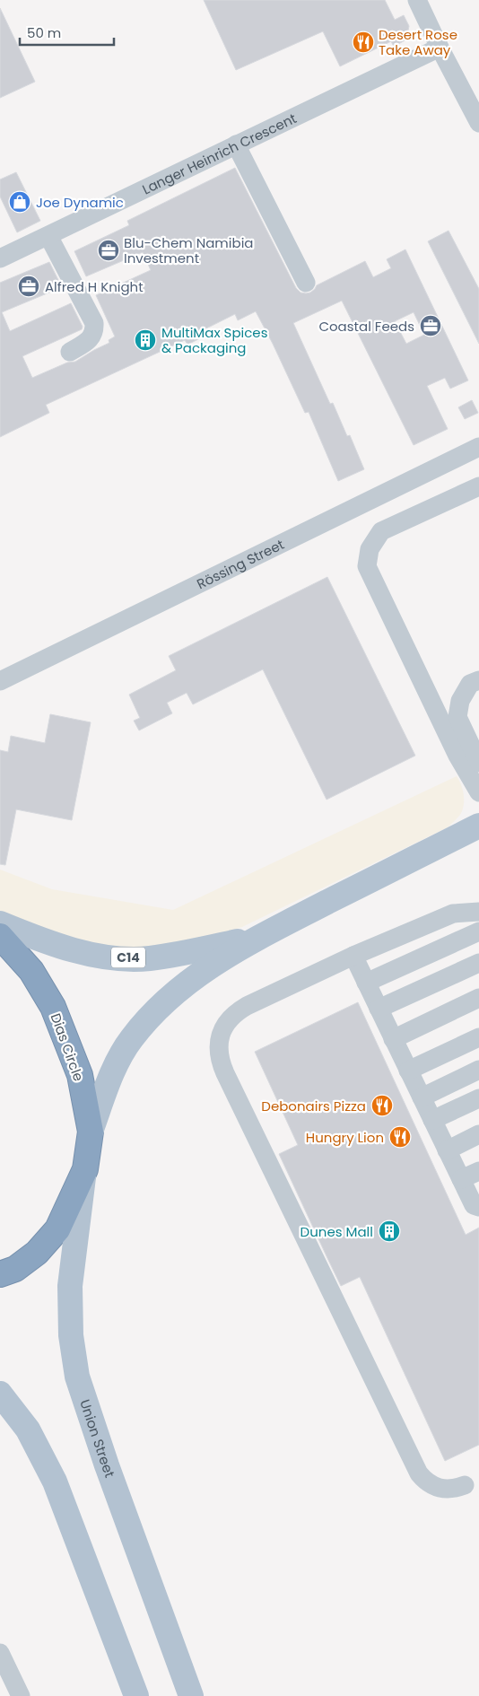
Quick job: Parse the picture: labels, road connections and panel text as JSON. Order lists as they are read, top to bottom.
{
  "streets": {
    "highway": ["Dias Circle"],
    "main road": ["C14", "Union Street"],
    "street": ["Langer Heinrich Crescent", "Rössing Street"]
  },
  "crossings": [
    ["C14", "Dias Circle"],
    ["Dias Circle", "Union Street"]
  ],
  "places": {
    "restaurant": ["Desert Rose Take Away", "Debonairs Pizza", "Hungry Lion"],
    "shop": ["Joe Dynamic"],
    "office": ["Blu-Chem Namibia Investment", "Alfred H Knight", "Coastal Feeds"],
    "building": ["MultiMax Spices & Packaging", "Dunes Mall"]
  },
  "scale_bar": "50 m"
}
